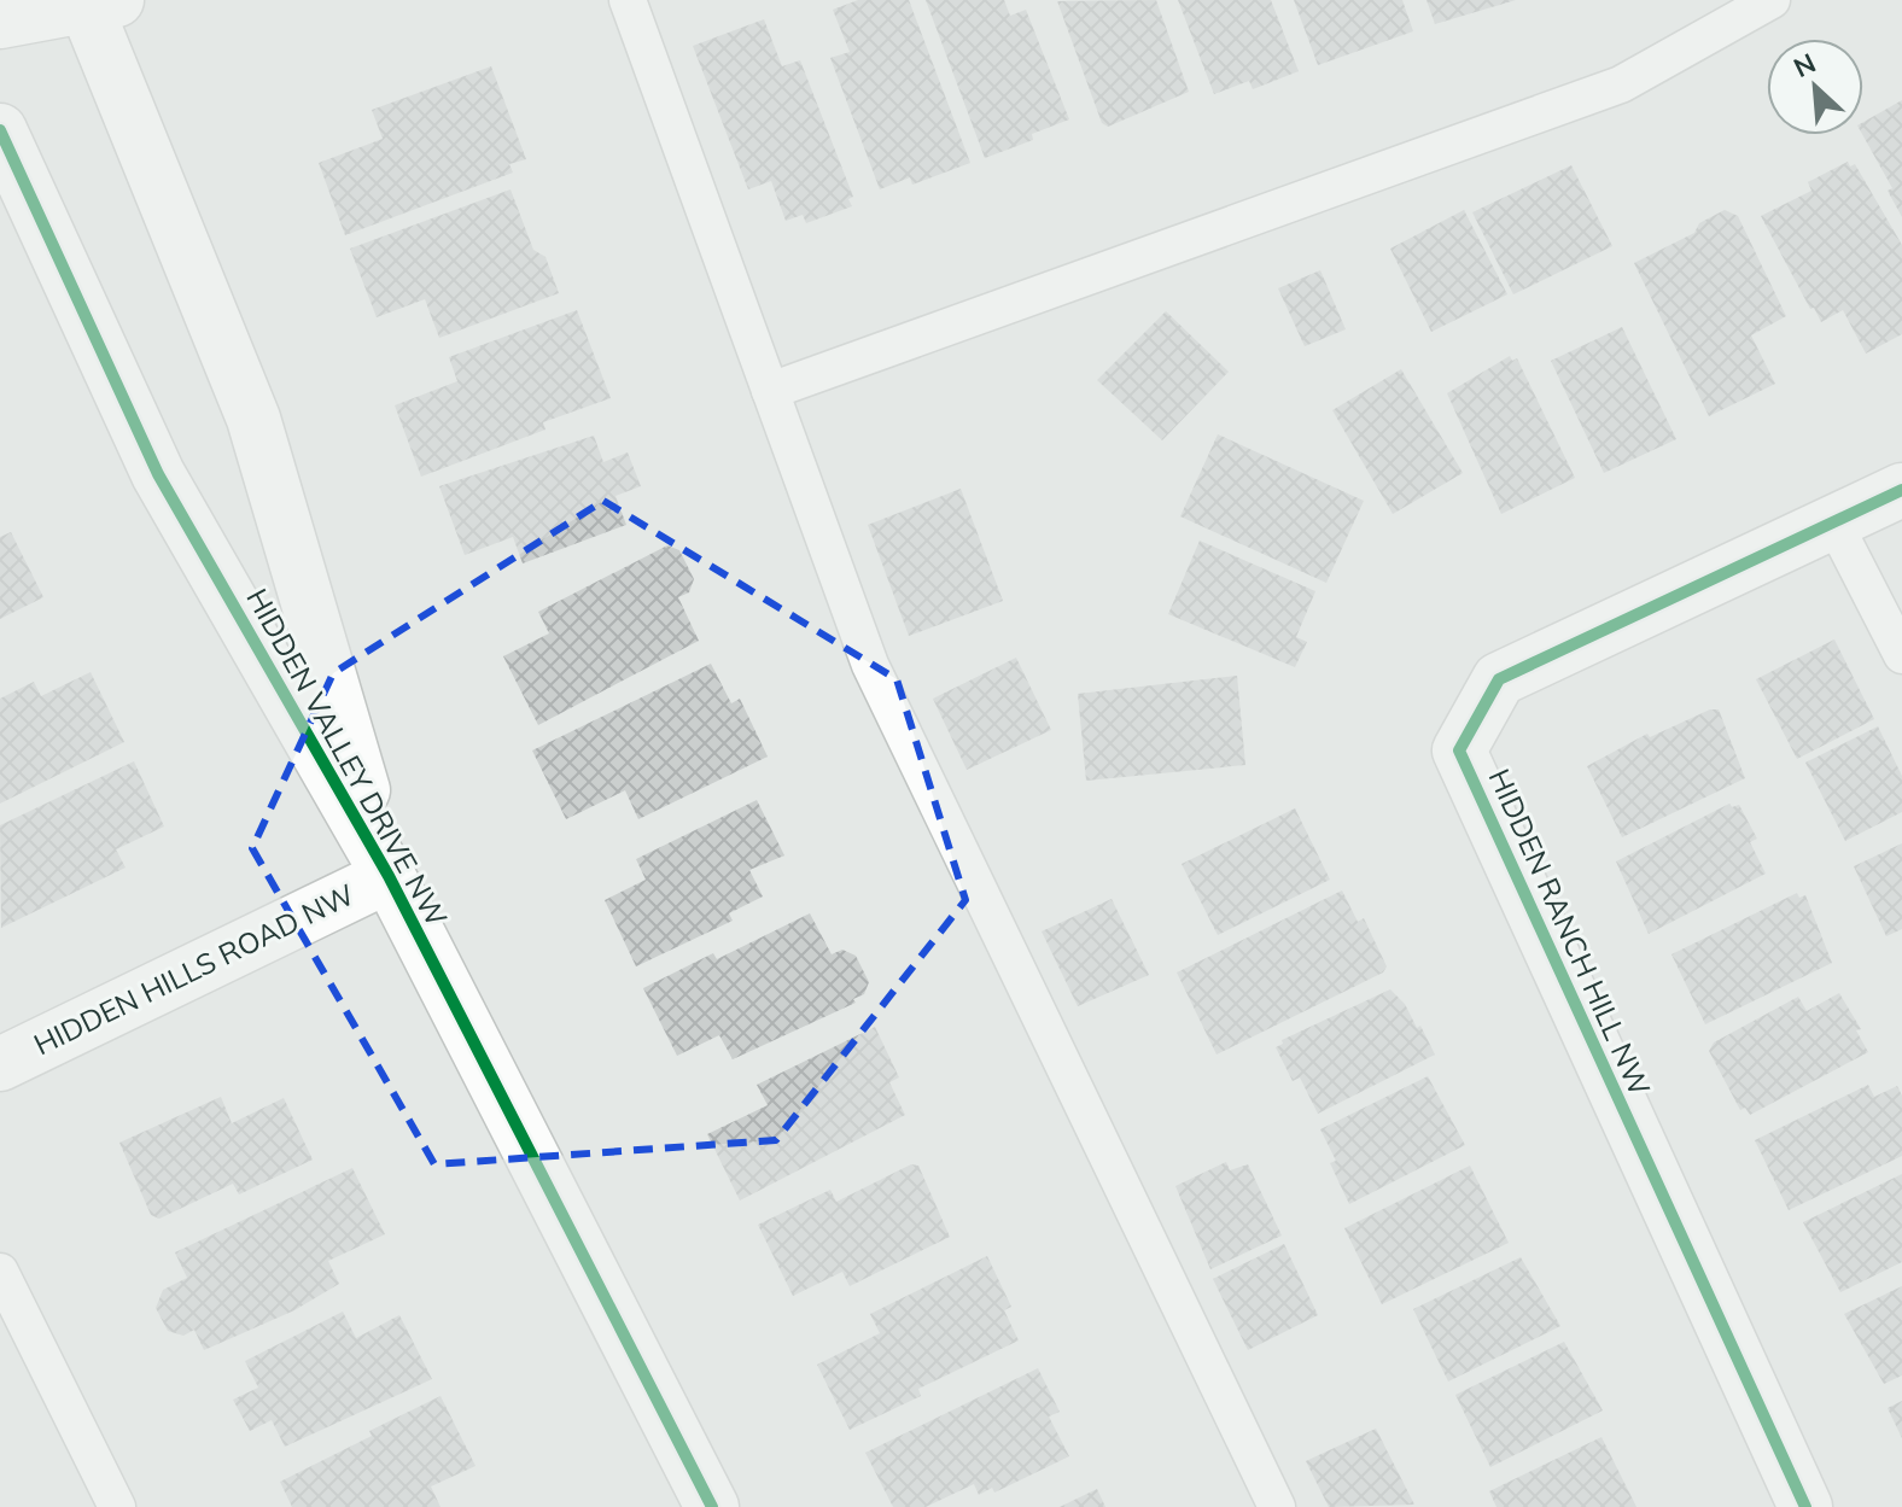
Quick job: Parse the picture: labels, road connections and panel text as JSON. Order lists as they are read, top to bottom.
{
  "streets": {
    "street": ["HIDDEN VALLEY DRIVE NW", "HIDDEN RANCH HILL NW", "HIDDEN HILLS ROAD NW"]
  },
  "crossings": [
    ["HIDDEN VALLEY DRIVE NW", "HIDDEN HILLS ROAD NW"]
  ],
  "north": "top left"
}
